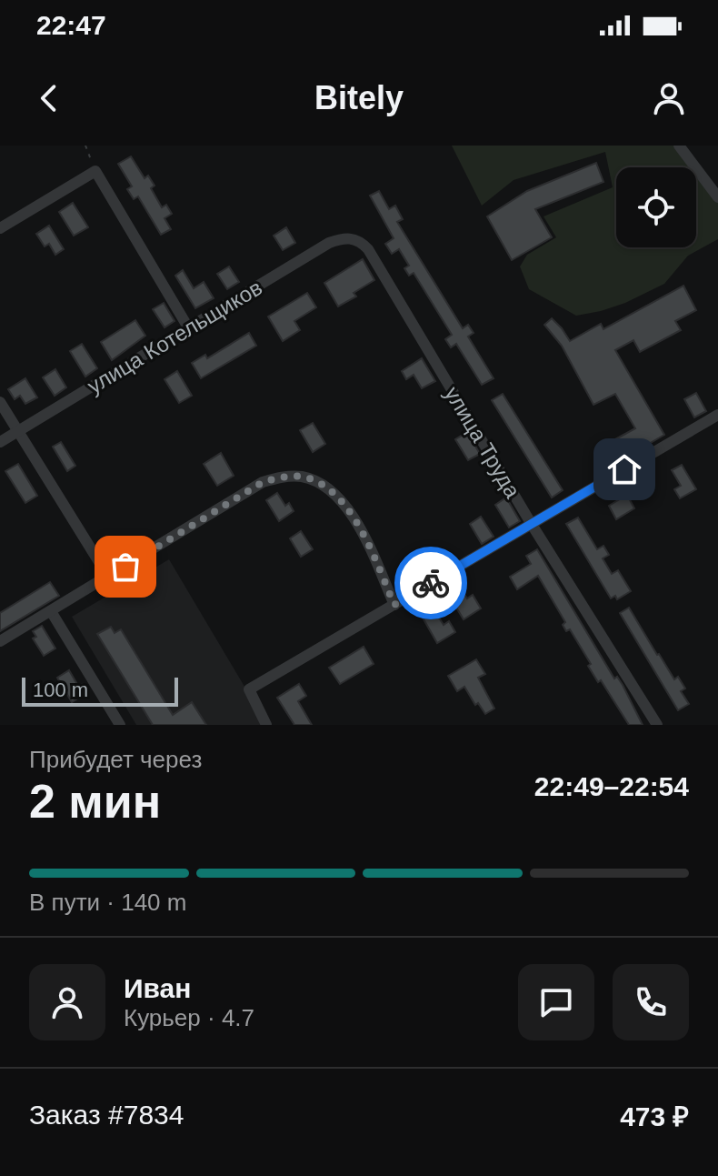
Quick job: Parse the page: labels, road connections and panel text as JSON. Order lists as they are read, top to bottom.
{
  "streets": {
    "street": ["улица Котельщиков", "улица Труда"]
  },
  "crossings": [
    ["улица Котельщиков", "улица Труда"]
  ],
  "scale_bar": "100 m",
  "page": {
    "status": "22:47",
    "header": "Bitely",
    "scale": "100 m",
    "heading": ["2 мин", "Прибудет через", "22:49–22:54"],
    "panel": [
      "Иван",
      "Курьер · 4.7",
      "Заказ #7834",
      "473 ₽"
    ],
    "bar": "В пути · 140 m"
  }
}
